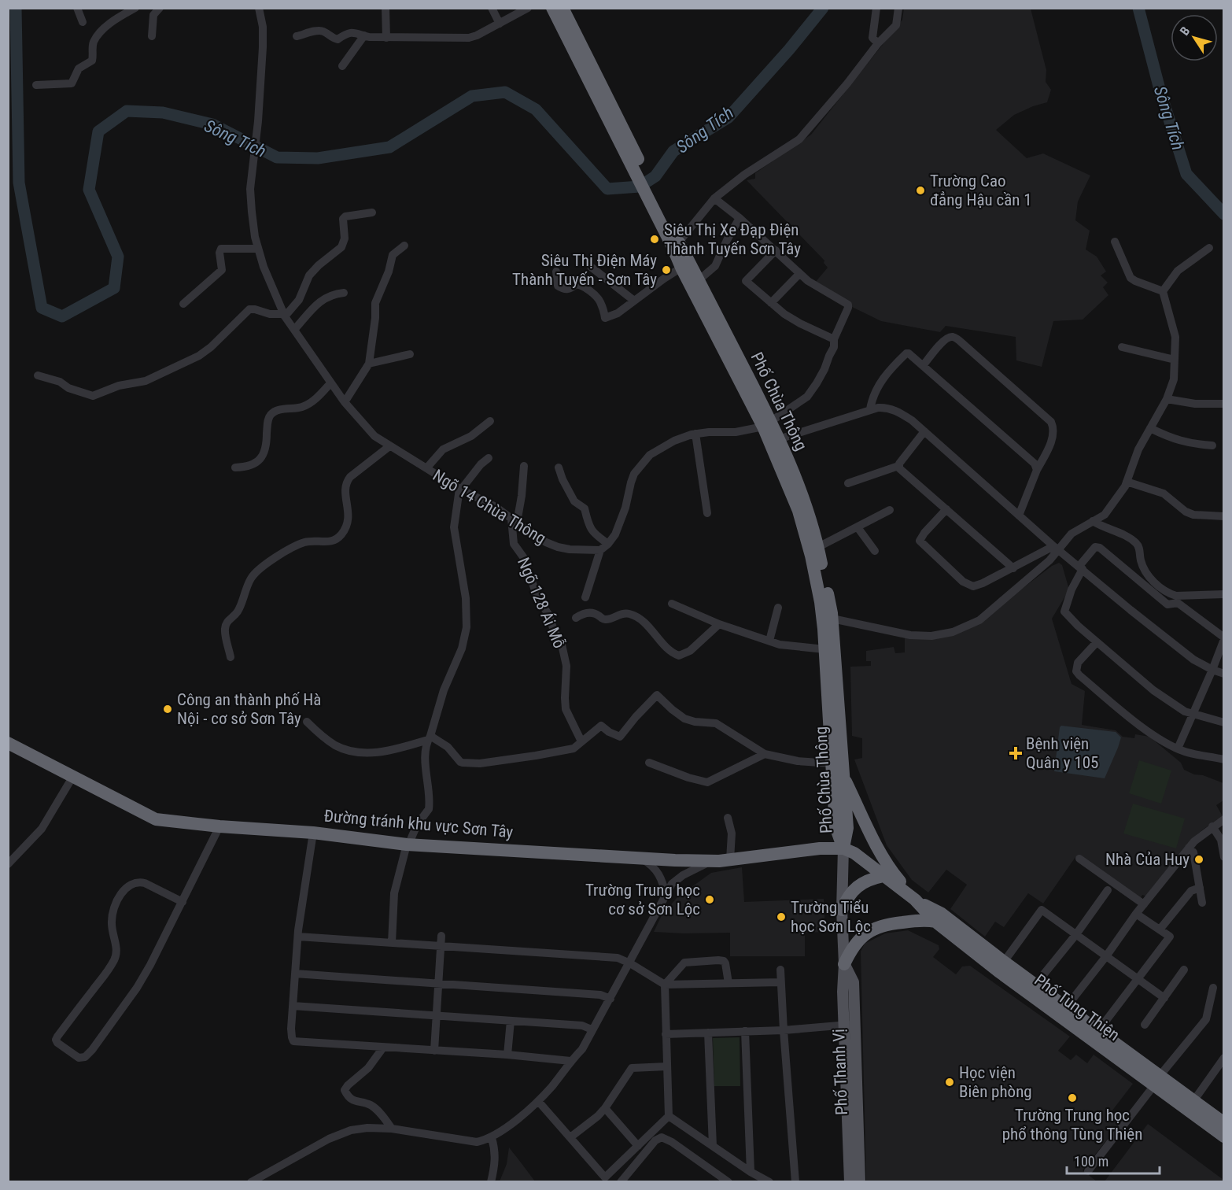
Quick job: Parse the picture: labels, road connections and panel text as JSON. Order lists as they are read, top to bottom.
{
  "streets": {
    "highway": ["Phố Chùa Thông", "Đường tránh khu vực Sơn Tây", "Phố Tùng Thiện"],
    "main road": ["Phố Thanh Vị"],
    "street": ["Ngõ 14 Chùa Thông", "Ngõ 128 Ái Mỗ"]
  },
  "crossings": [
    ["Phố Chùa Thông", "Đường tránh khu vực Sơn Tây"],
    ["Phố Chùa Thông", "Phố Tùng Thiện"],
    ["Phố Chùa Thông", "Phố Thanh Vị"],
    ["Ngõ 14 Chùa Thông", "Ngõ 128 Ái Mỗ"],
    ["Đường tránh khu vực Sơn Tây", "Phố Tùng Thiện"],
    ["Đường tránh khu vực Sơn Tây", "Phố Thanh Vị"],
    ["Phố Tùng Thiện", "Phố Thanh Vị"]
  ],
  "water": ["Sông Tích"],
  "places": {
    "other": [
      "Trường Cao đẳng Hậu cần 1",
      "Siêu Thị Xe Đạp Điện Thành Tuyến Sơn Tây",
      "Siêu Thị Điện Máy Thành Tuyến - Sơn Tây",
      "Công an thành phố Hà Nội - cơ sở Sơn Tây",
      "Nhà Của Huy",
      "Trường Trung học cơ sở Sơn Lộc",
      "Trường Tiểu học Sơn Lộc",
      "Học viện Biên phòng",
      "Trường Trung học phổ thông Tùng Thiện"
    ],
    "health": ["Bệnh viện Quân y 105"]
  },
  "scale_bar": "100 m",
  "north": "top left"
}
